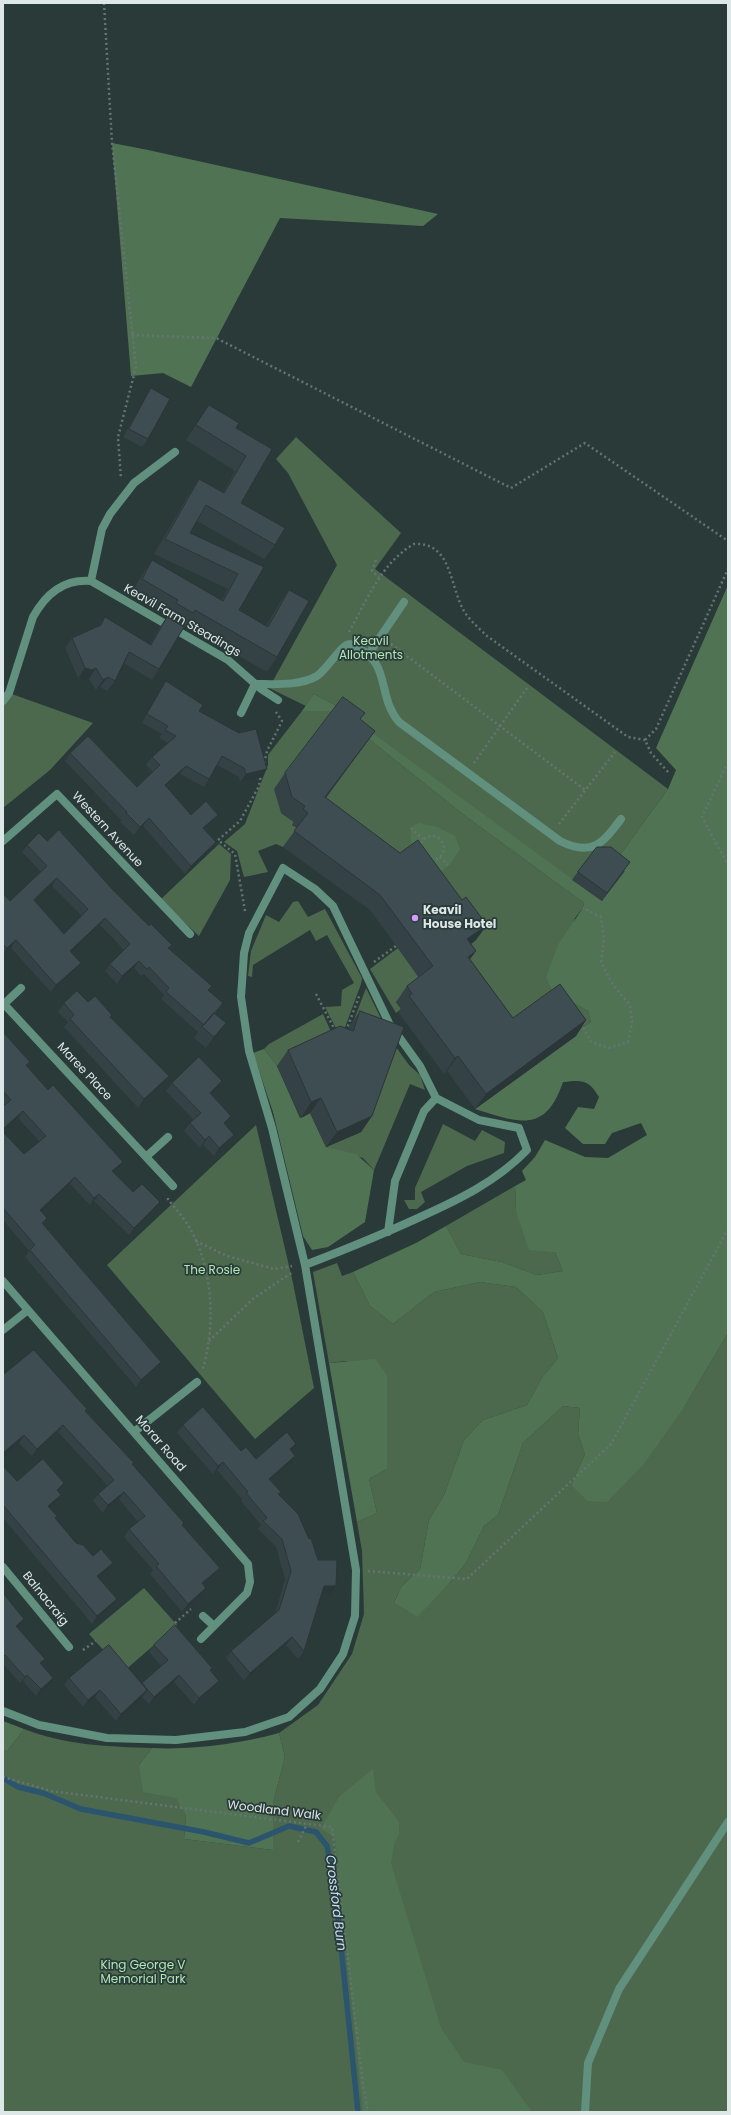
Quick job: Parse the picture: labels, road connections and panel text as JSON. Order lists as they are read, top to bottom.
{
  "streets": {
    "street": [
      "Keavil Farm Steadings",
      "Western Avenue",
      "Maree Place",
      "Morar Road",
      "Balnacraig"
    ],
    "path": ["Woodland Walk"]
  },
  "water": ["Crossford Burn"],
  "parks": ["Keavil Allotments", "The Rosie", "King George V Memorial Park"],
  "places": ["Keavil House Hotel"]
}
